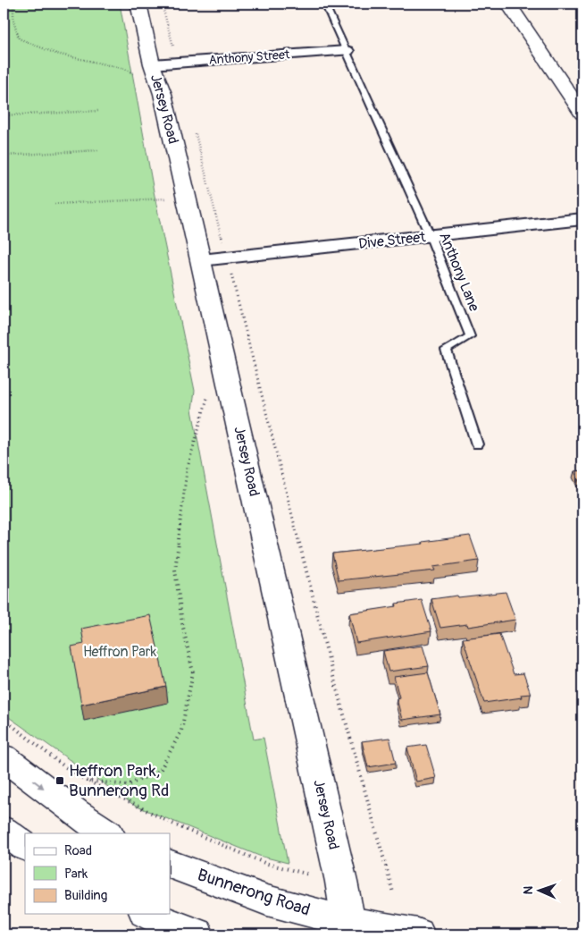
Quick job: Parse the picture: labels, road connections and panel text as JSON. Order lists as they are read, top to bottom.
{
  "streets": {
    "street": [
      "Anthony Street",
      "Jersey Road",
      "Dive Street",
      "Bunnerong Road"
    ],
    "lane": ["Anthony Lane"]
  },
  "crossings": [
    ["Anthony Street", "Jersey Road"],
    ["Anthony Street", "Anthony Lane"],
    ["Jersey Road", "Dive Street"],
    ["Jersey Road", "Bunnerong Road"],
    ["Dive Street", "Anthony Lane"]
  ],
  "parks": ["Heffron Park"],
  "places": {
    "transit": ["Heffron Park, Bunnerong Rd"]
  },
  "legend": ["Road", "Park", "Building"],
  "north": "left"
}
